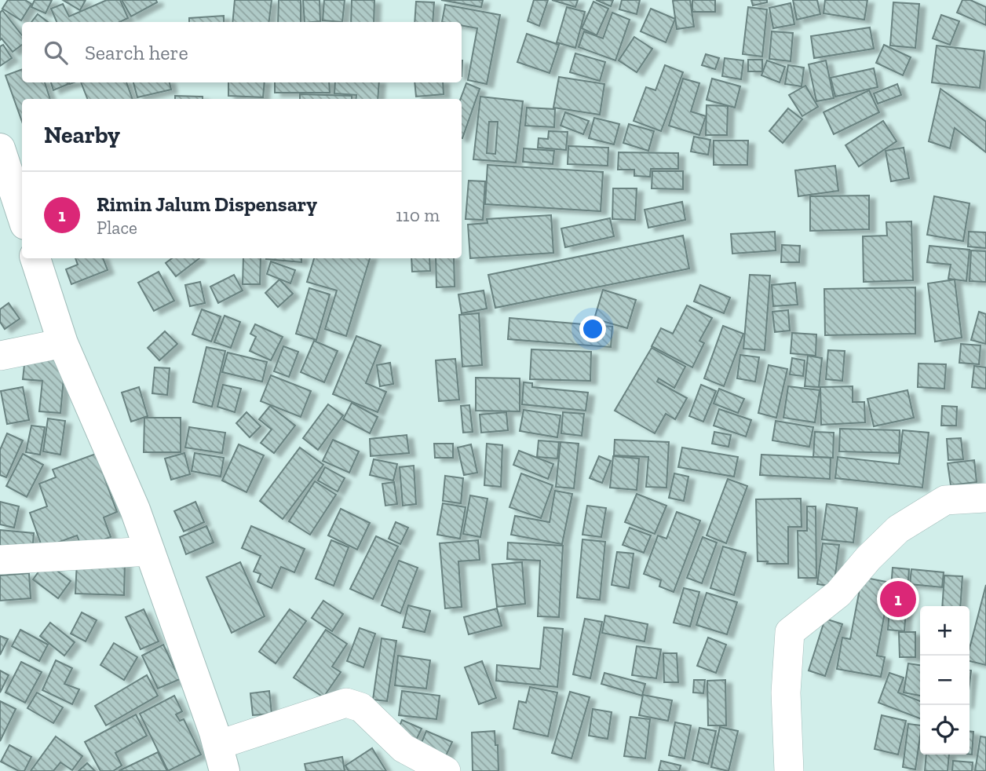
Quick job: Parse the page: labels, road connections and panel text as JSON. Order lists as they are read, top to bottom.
{
  "page": {
    "search": "Search here",
    "heading": "Nearby",
    "list": [
      {
        "mark": "1",
        "name": "Rimin Jalum Dispensary",
        "note": "Place",
        "value": "110 m"
      }
    ],
    "pins": "1",
    "map_buttons": ["+", "−"]
  }
}
